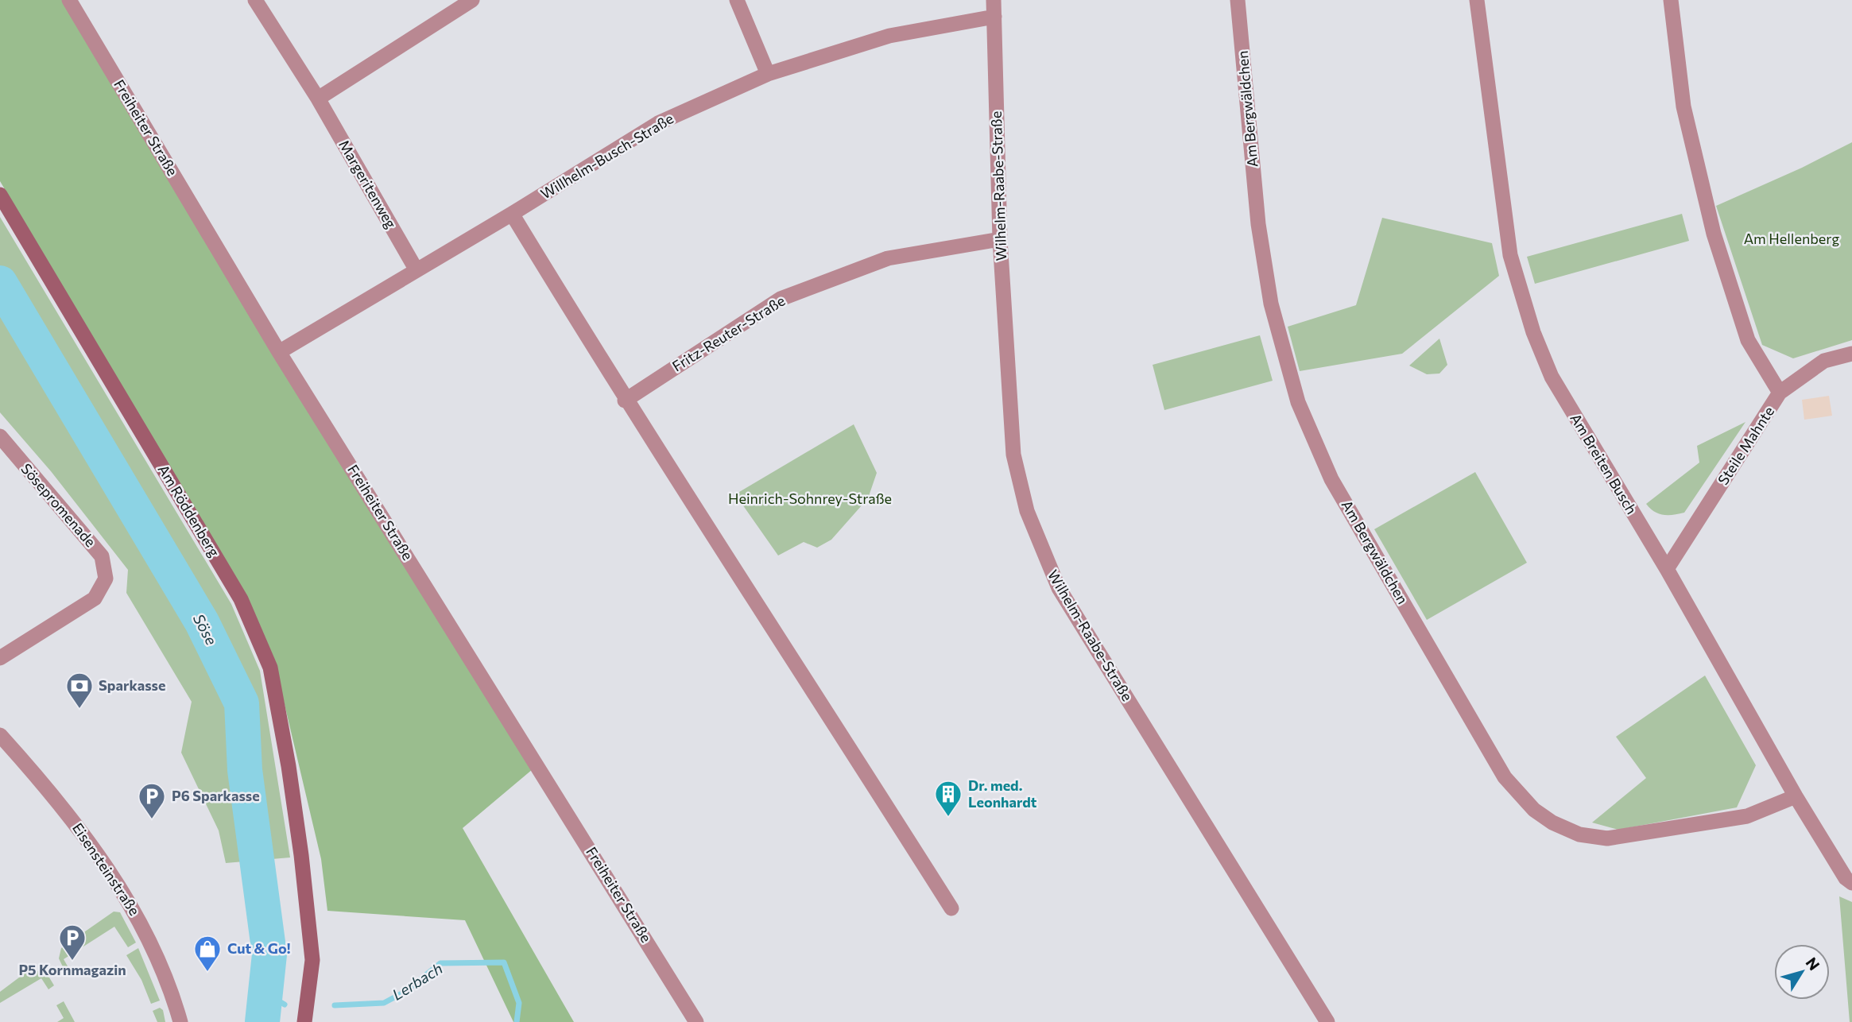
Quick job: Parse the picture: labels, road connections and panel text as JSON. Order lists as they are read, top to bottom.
{
  "streets": {
    "main road": ["Am Röddenberg"],
    "street": [
      "Am Bergwäldchen",
      "Freiheiter Straße",
      "Willhelm-Busch-Straße",
      "Margeritenweg",
      "Wilhelm-Raabe-Straße",
      "Fritz-Reuter-Straße",
      "Steile Mahnte",
      "Am Breiten Busch",
      "Sösepromenade",
      "Eisensteinstraße"
    ]
  },
  "crossings": [
    ["Am Bergwäldchen", "Am Breiten Busch"],
    ["Freiheiter Straße", "Willhelm-Busch-Straße"],
    ["Willhelm-Busch-Straße", "Margeritenweg"],
    ["Willhelm-Busch-Straße", "Wilhelm-Raabe-Straße"],
    ["Wilhelm-Raabe-Straße", "Fritz-Reuter-Straße"],
    ["Steile Mahnte", "Am Breiten Busch"]
  ],
  "water": ["Söse", "Lerbach"],
  "parks": ["Am Hellenberg", "Heinrich-Sohnrey-Straße"],
  "places": {
    "bank": ["Sparkasse"],
    "building": ["Dr. med. Leonhardt"],
    "parking": ["P6 Sparkasse", "P5 Kornmagazin"],
    "shop": ["Cut & Go!"]
  },
  "north": "top right"
}
